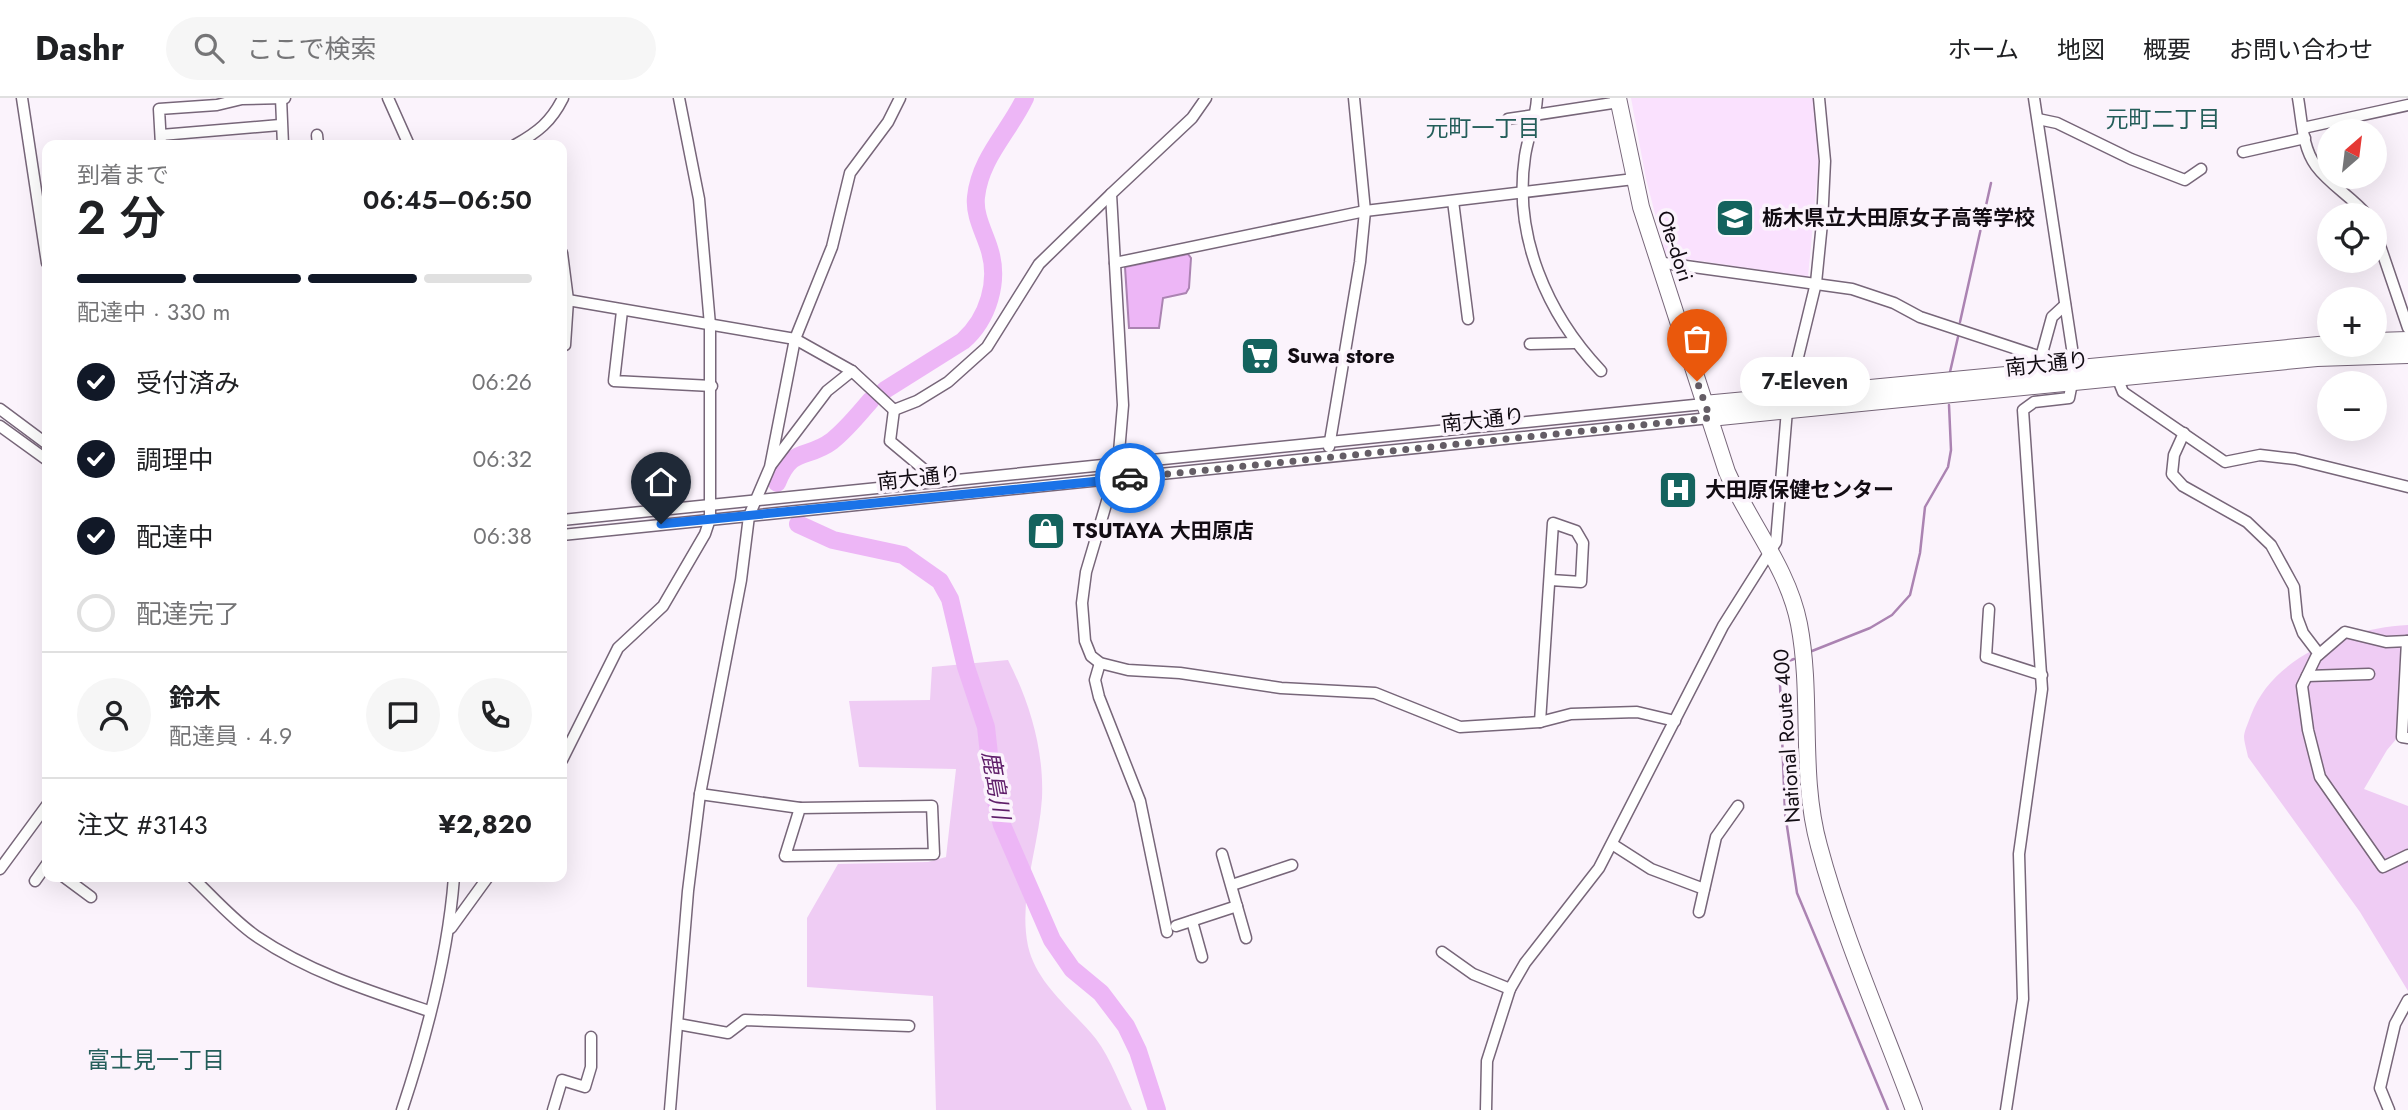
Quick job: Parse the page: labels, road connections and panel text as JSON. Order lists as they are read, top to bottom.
{
  "streets": {
    "highway": ["Ote-dori", "南大通り", "National Route 400"]
  },
  "crossings": [
    ["Ote-dori", "南大通り"],
    ["Ote-dori", "National Route 400"],
    ["南大通り", "National Route 400"]
  ],
  "districts": ["元町二丁目", "元町一丁目", "富士見一丁目"],
  "water": ["鹿島川"],
  "places": {
    "school or university": ["栃木県立大田原女子高等学校"],
    "supermarket": ["Suwa store"],
    "other": ["7-Eleven"],
    "hospital": ["大田原保健センター"],
    "shop": ["TSUTAYA 大田原店"]
  },
  "north": "top right",
  "page": {
    "header": "Dashr",
    "search": "ここで検索",
    "nav": [
      "ホーム",
      "地図",
      "概要",
      "お問い合わせ"
    ],
    "map_buttons": ["+", "−"],
    "heading": ["2 分", "到着まで", "06:45–06:50"],
    "panel": [
      "鈴木",
      "配達員 · 4.9",
      "注文 #3143",
      "¥2,820"
    ],
    "bar": "配達中 · 330 m",
    "list": [
      ["受付済み", "06:26"],
      ["調理中", "06:32"],
      ["配達中", "06:38"],
      "配達完了"
    ],
    "bubble": "7-Eleven"
  }
}
